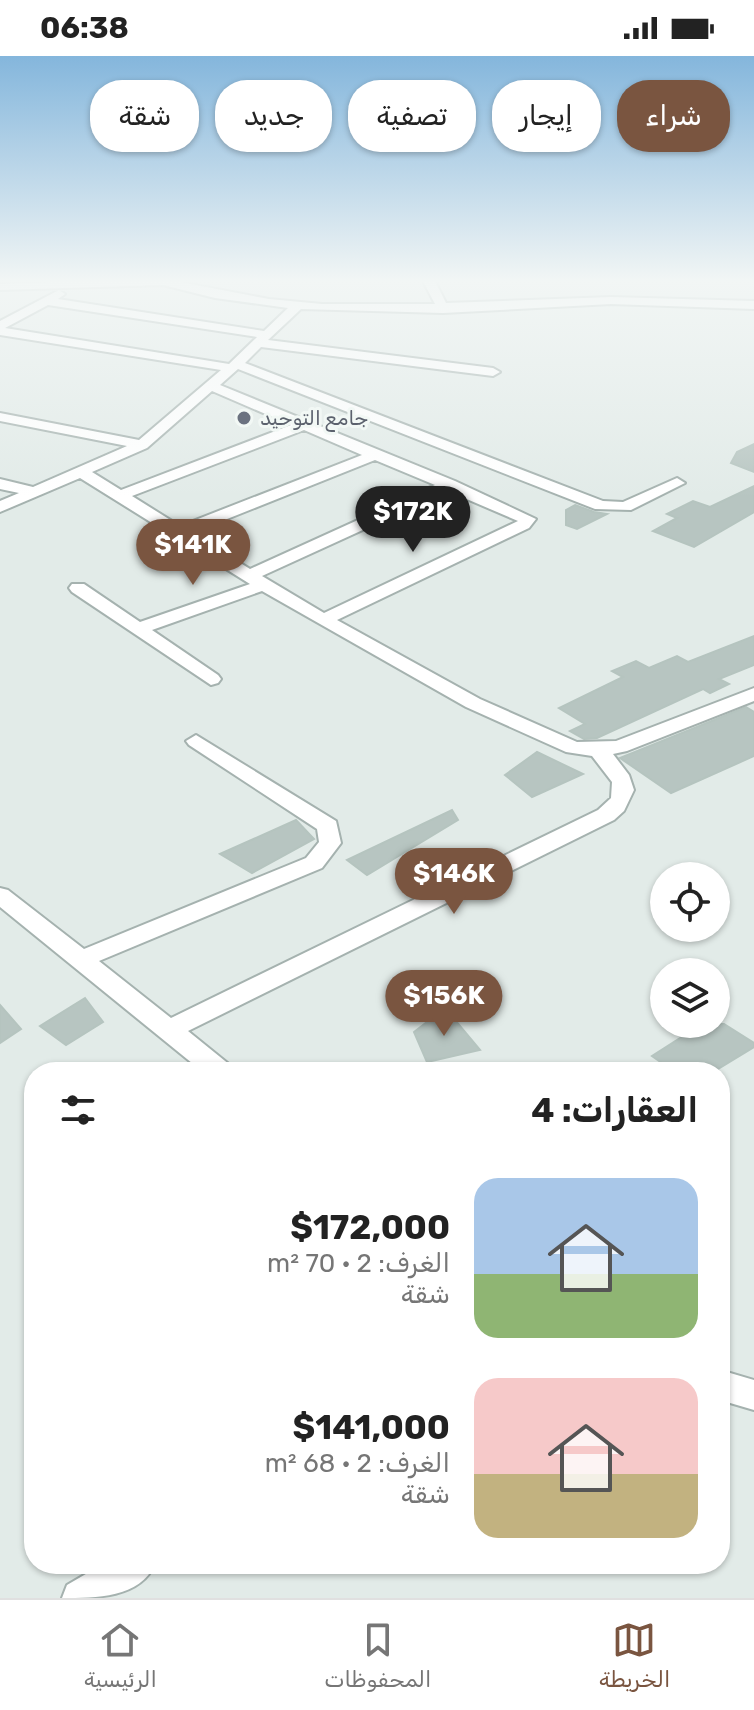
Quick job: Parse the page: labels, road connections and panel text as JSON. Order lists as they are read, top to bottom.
{
  "places": ["جامع التوحيد"],
  "page": {
    "status": "06:38",
    "chip": [
      "شراء",
      "إيجار",
      "تصفية",
      "جديد",
      "شقة"
    ],
    "price": [
      "$172K",
      "$141K",
      "$146K",
      "$156K"
    ],
    "heading": "العقارات: 4",
    "list": [
      {
        "name": "$172,000",
        "note": "الغرف: 2 · 70 m² · شقة"
      },
      {
        "name": "$141,000",
        "note": "الغرف: 2 · 68 m² · شقة"
      }
    ],
    "tabs": ["الخريطة", "المحفوظات", "الرئيسية"]
  }
}
